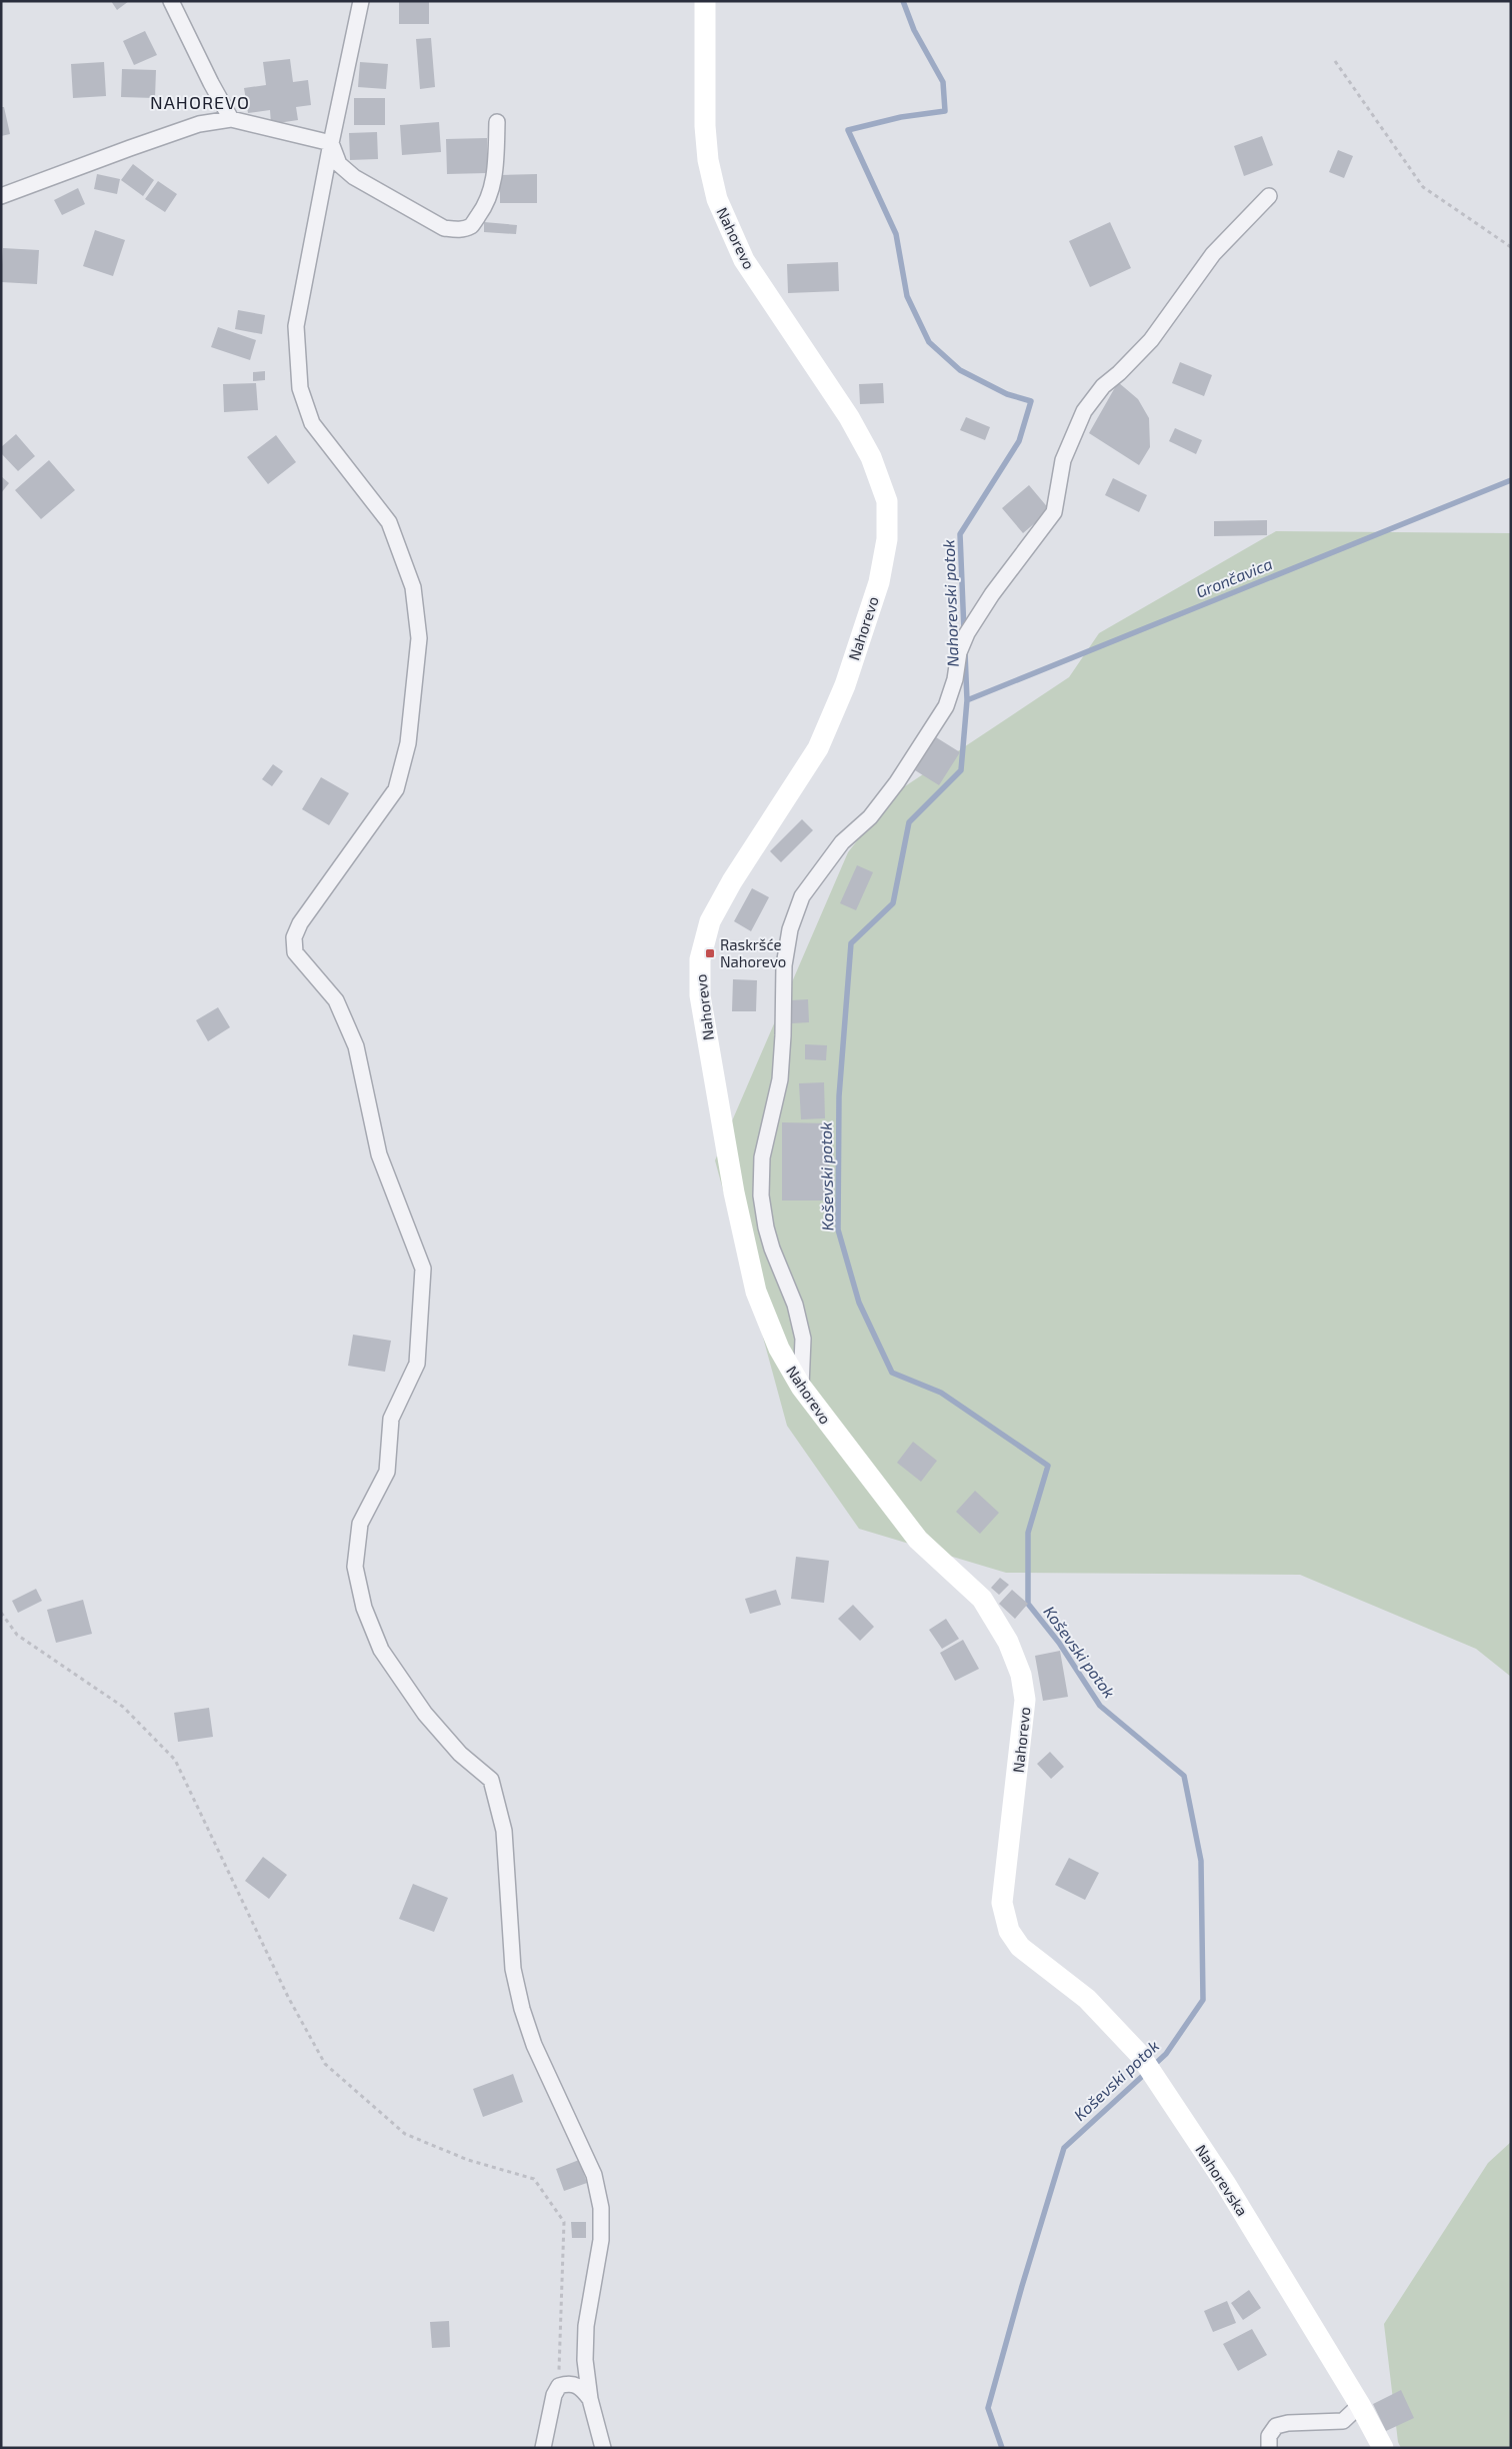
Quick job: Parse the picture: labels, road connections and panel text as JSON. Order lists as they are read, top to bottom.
{
  "streets": {
    "street": ["Nahorevo", "Nahorevska"]
  },
  "crossings": [
    ["Nahorevo", "Nahorevska"]
  ],
  "districts": ["NAHOREVO"],
  "water": ["Grončavica", "Nahorevski potok", "Koševski potok"],
  "places": {
    "transit": ["Raskršće Nahorevo"]
  }
}
